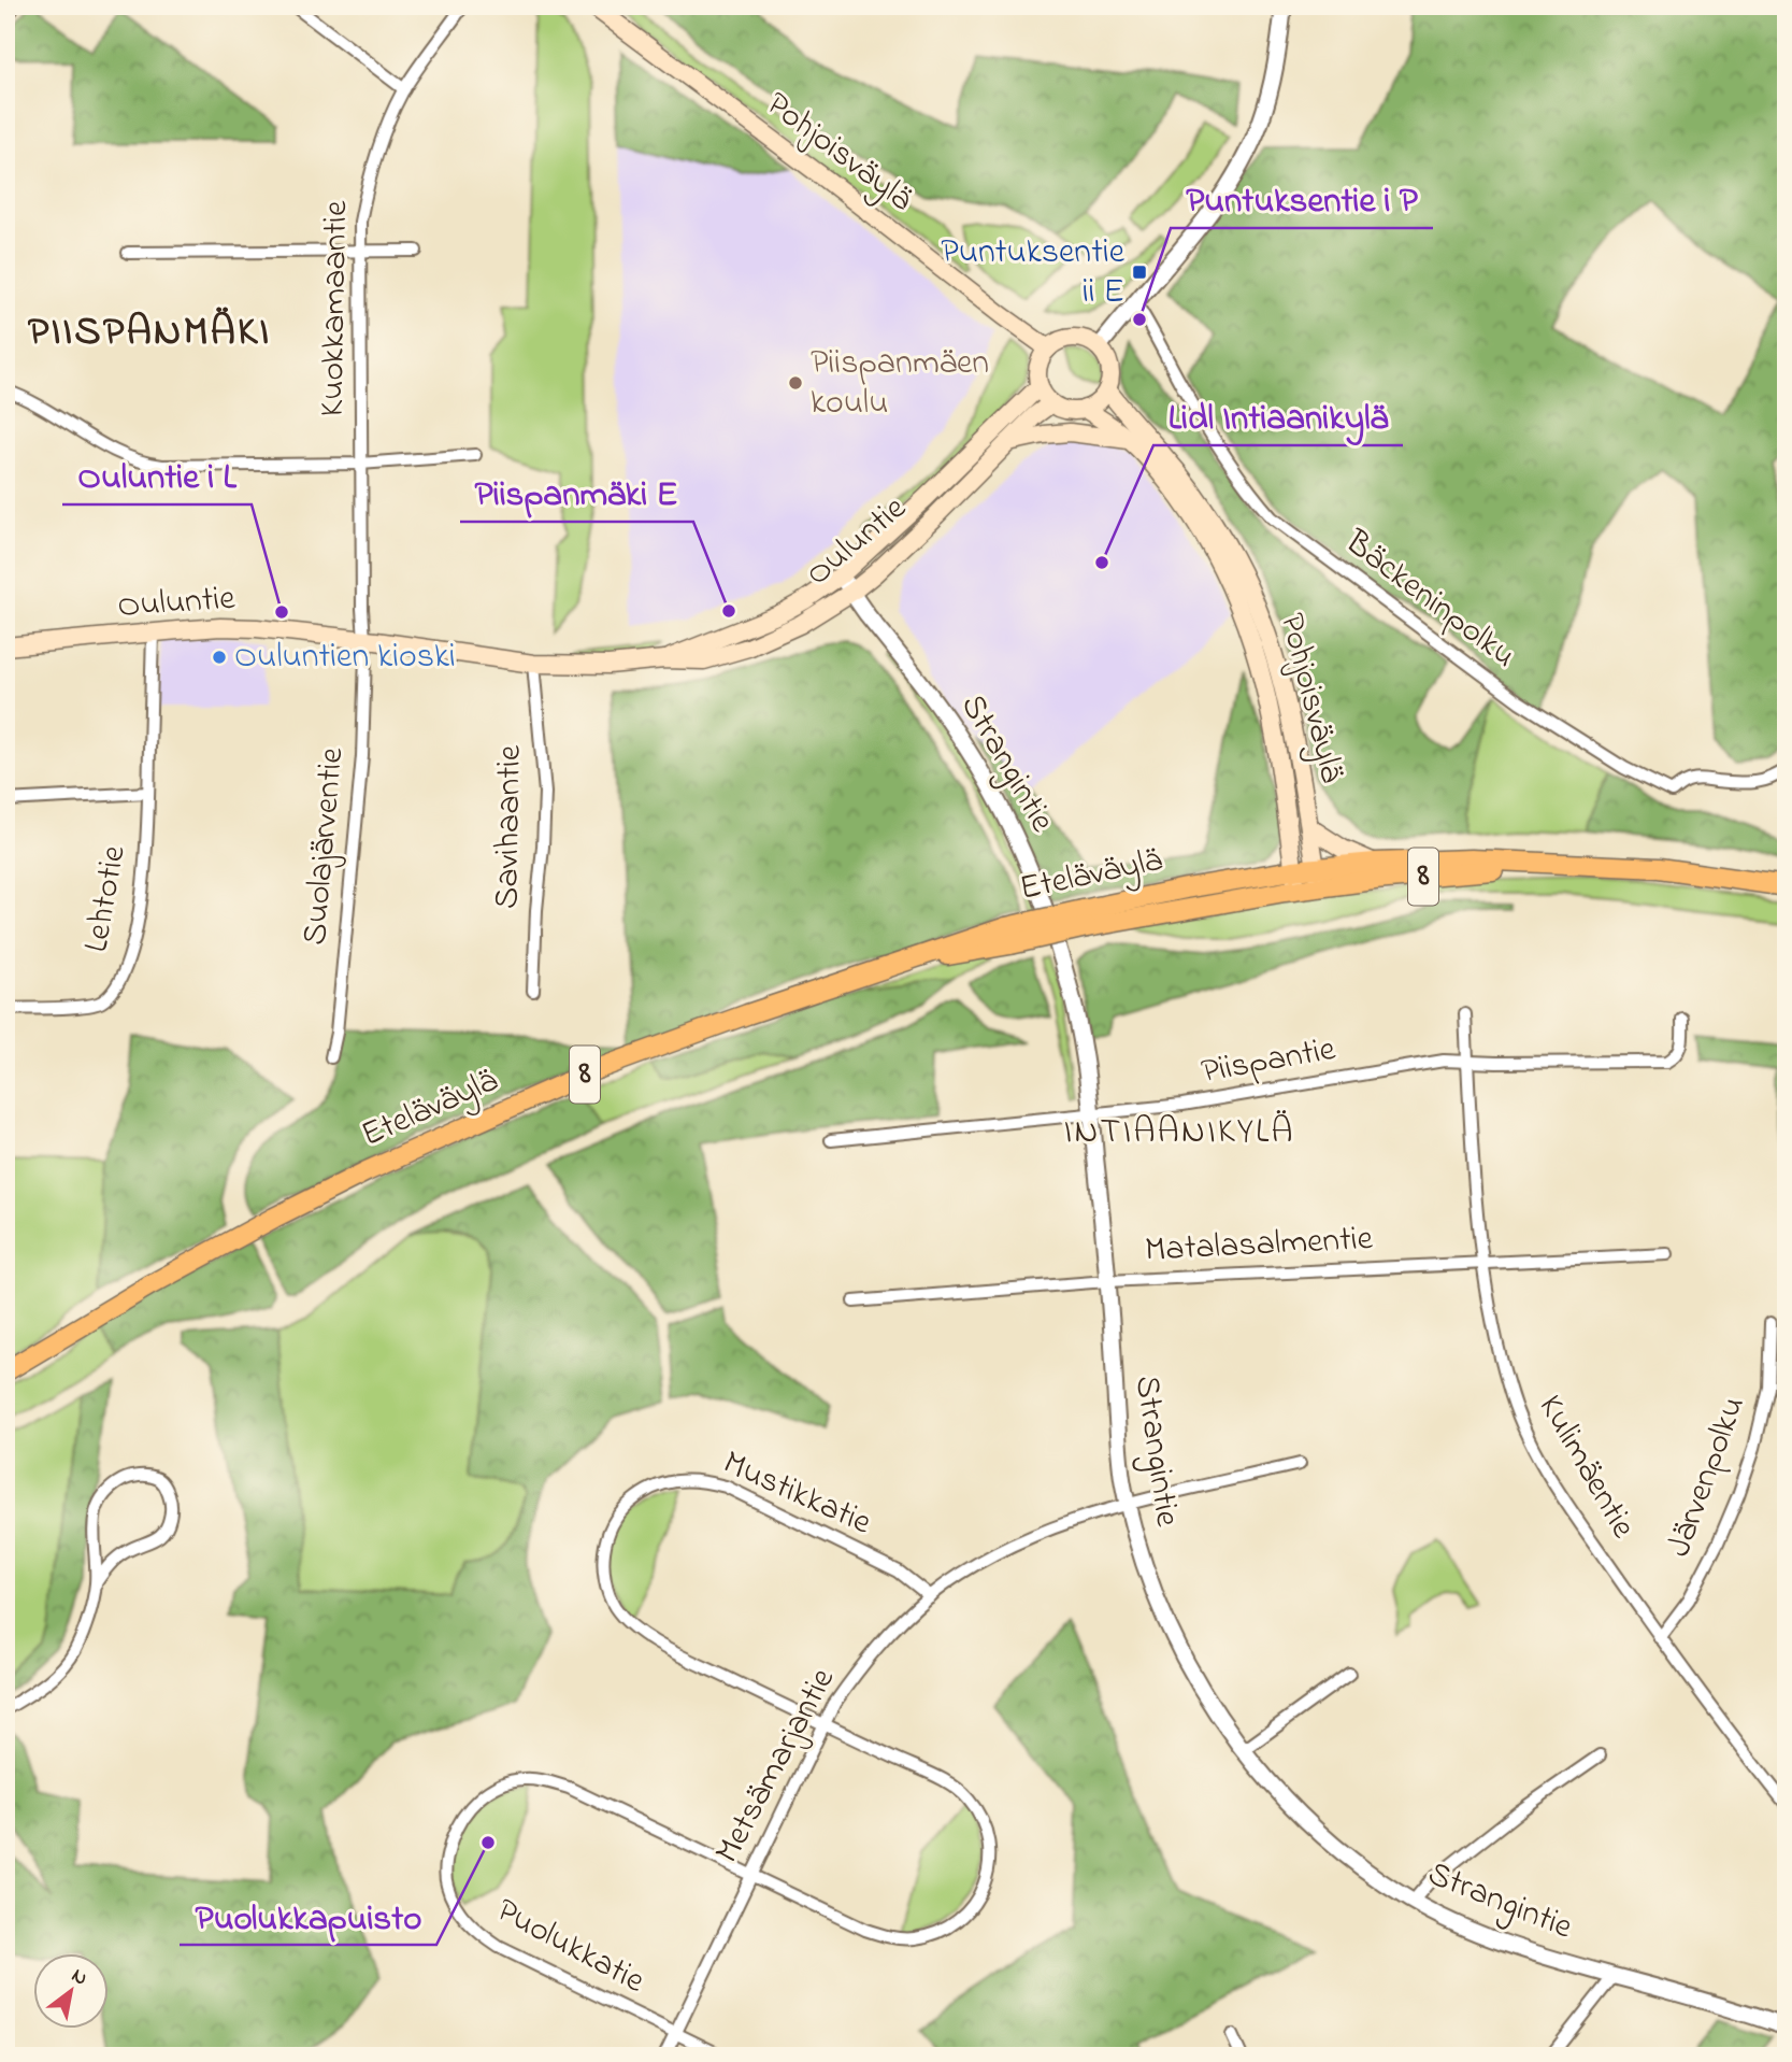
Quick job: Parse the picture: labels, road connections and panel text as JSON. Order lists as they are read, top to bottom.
{
  "streets": {
    "highway": ["Eteläväylä", "8"],
    "main road": ["Pohjoisväylä", "Ouluntie"],
    "street": [
      "Kuokkamaantie",
      "Bäckeninpolku",
      "Strangintie",
      "Savihaantie",
      "Suolajärventie",
      "Lehtotie",
      "Piispantie",
      "Matalasalmentie",
      "Kulimäentie",
      "Järvenpolku",
      "Mustikkatie",
      "Metsämarjantie",
      "Puolukkatie"
    ]
  },
  "crossings": [
    ["Pohjoisväylä", "Ouluntie"],
    ["Pohjoisväylä", "Eteläväylä"],
    ["Pohjoisväylä", "8"],
    ["Kuokkamaantie", "Ouluntie"],
    ["Kuokkamaantie", "Suolajärventie"],
    ["Ouluntie", "Strangintie"],
    ["Ouluntie", "Savihaantie"],
    ["Ouluntie", "Suolajärventie"],
    ["Ouluntie", "Lehtotie"],
    ["Strangintie", "Piispantie"],
    ["Strangintie", "Matalasalmentie"],
    ["Strangintie", "Metsämarjantie"],
    ["Eteläväylä", "8"],
    ["Piispantie", "Kulimäentie"],
    ["Matalasalmentie", "Kulimäentie"],
    ["Kulimäentie", "Järvenpolku"],
    ["Mustikkatie", "Metsämarjantie"],
    ["Mustikkatie", "Puolukkatie"],
    ["Metsämarjantie", "Puolukkatie"]
  ],
  "districts": ["PIISPANMÄKI", "INTIAANIKYLÄ"],
  "places": {
    "transit": ["Puntuksentie ii E"],
    "other": [
      "Puntuksentie i P",
      "Piispanmäen koulu",
      "Lidl Intiaanikylä",
      "Piispanmäki E",
      "Ouluntie i L",
      "Ouluntien kioski",
      "Puolukkapuisto"
    ]
  },
  "north": "top right"
}
